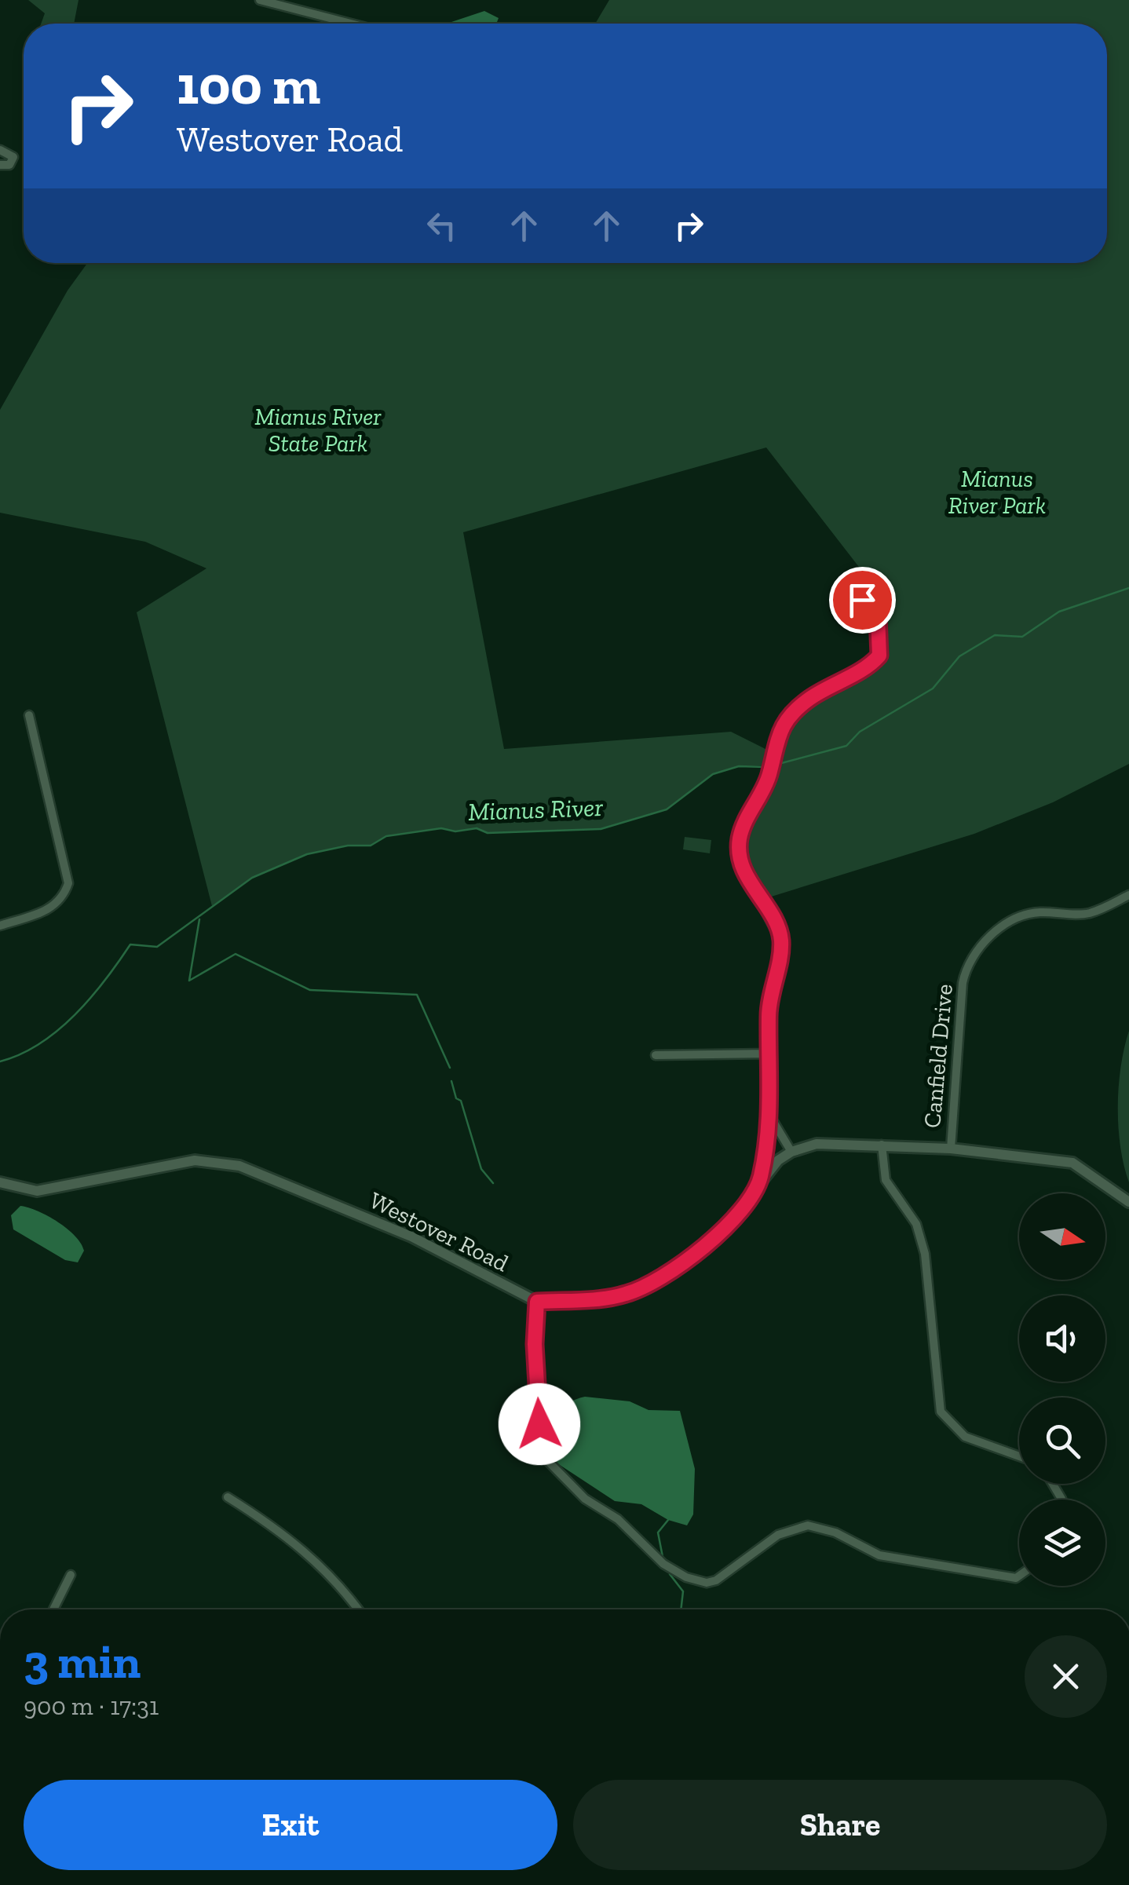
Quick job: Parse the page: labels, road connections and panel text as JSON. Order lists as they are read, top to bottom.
{
  "streets": {
    "street": ["Canfield Drive", "Westover Road"]
  },
  "water": ["Mianus River"],
  "parks": ["Mianus River State Park", "Mianus River Park"],
  "north": "right",
  "page": {
    "turn": ["100 m", "Westover Road"],
    "heading": ["3 min", "900 m · 17:31"],
    "buttons": ["Exit", "Share"]
  }
}
